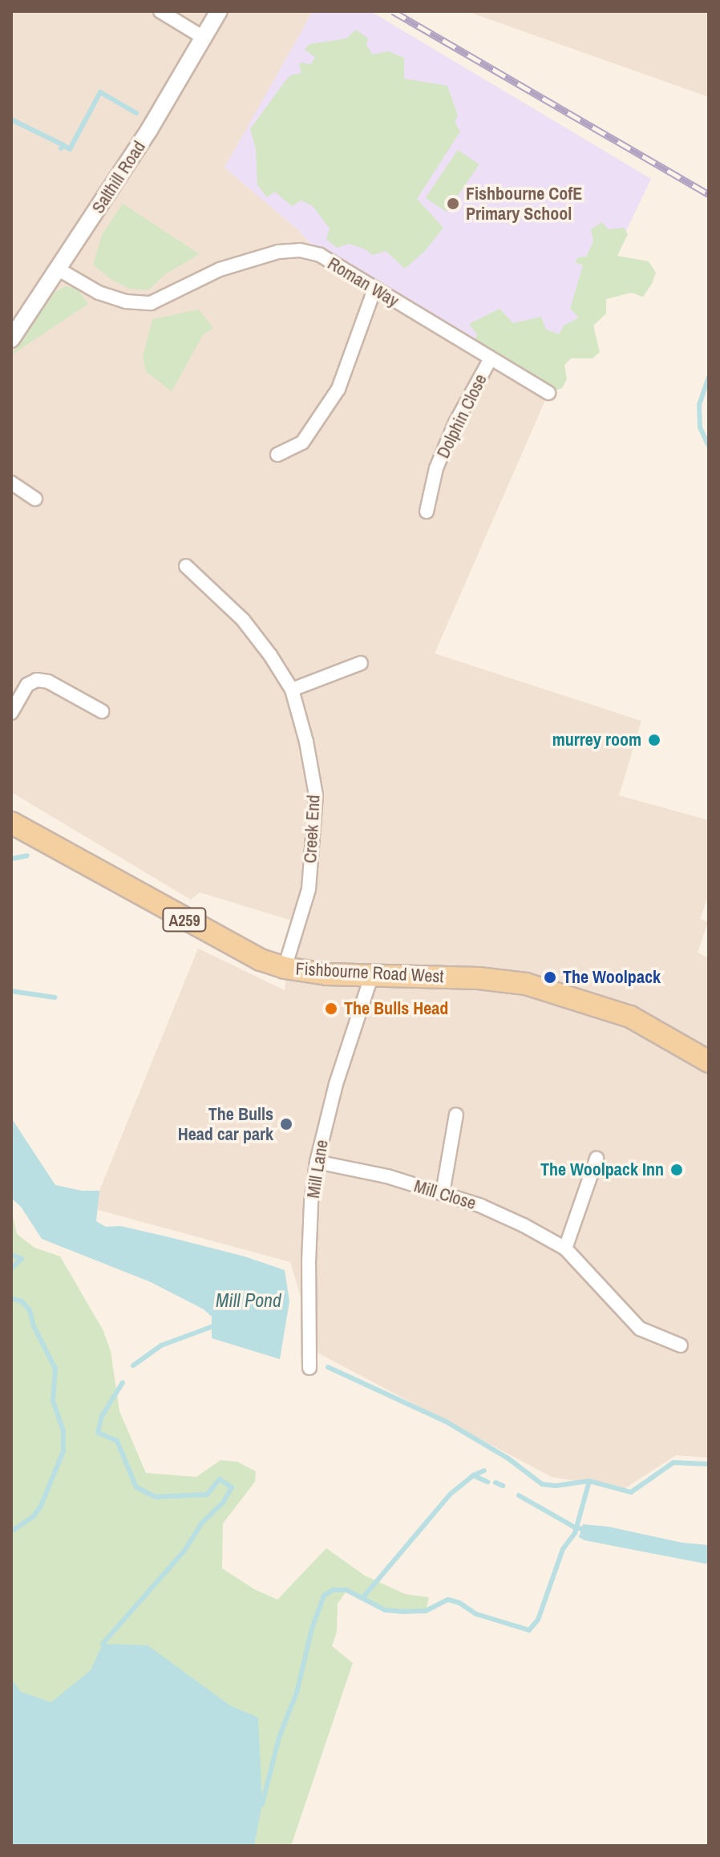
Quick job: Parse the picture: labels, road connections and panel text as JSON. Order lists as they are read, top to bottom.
{
  "streets": {
    "main road": ["A259", "Fishbourne Road West"],
    "street": [
      "Salthill Road",
      "Roman Way",
      "Dolphin Close",
      "Creek End",
      "Mill Lane",
      "Mill Close"
    ]
  },
  "crossings": [
    ["Salthill Road", "Roman Way"],
    ["Roman Way", "Dolphin Close"],
    ["Creek End", "Fishbourne Road West"],
    ["Fishbourne Road West", "Mill Lane"],
    ["Mill Lane", "Mill Close"]
  ],
  "water": ["Mill Pond"],
  "places": [
    "Fishbourne CofE Primary School",
    "murrey room",
    "The Woolpack",
    "The Bulls Head",
    "The Bulls Head car park",
    "The Woolpack Inn"
  ]
}
